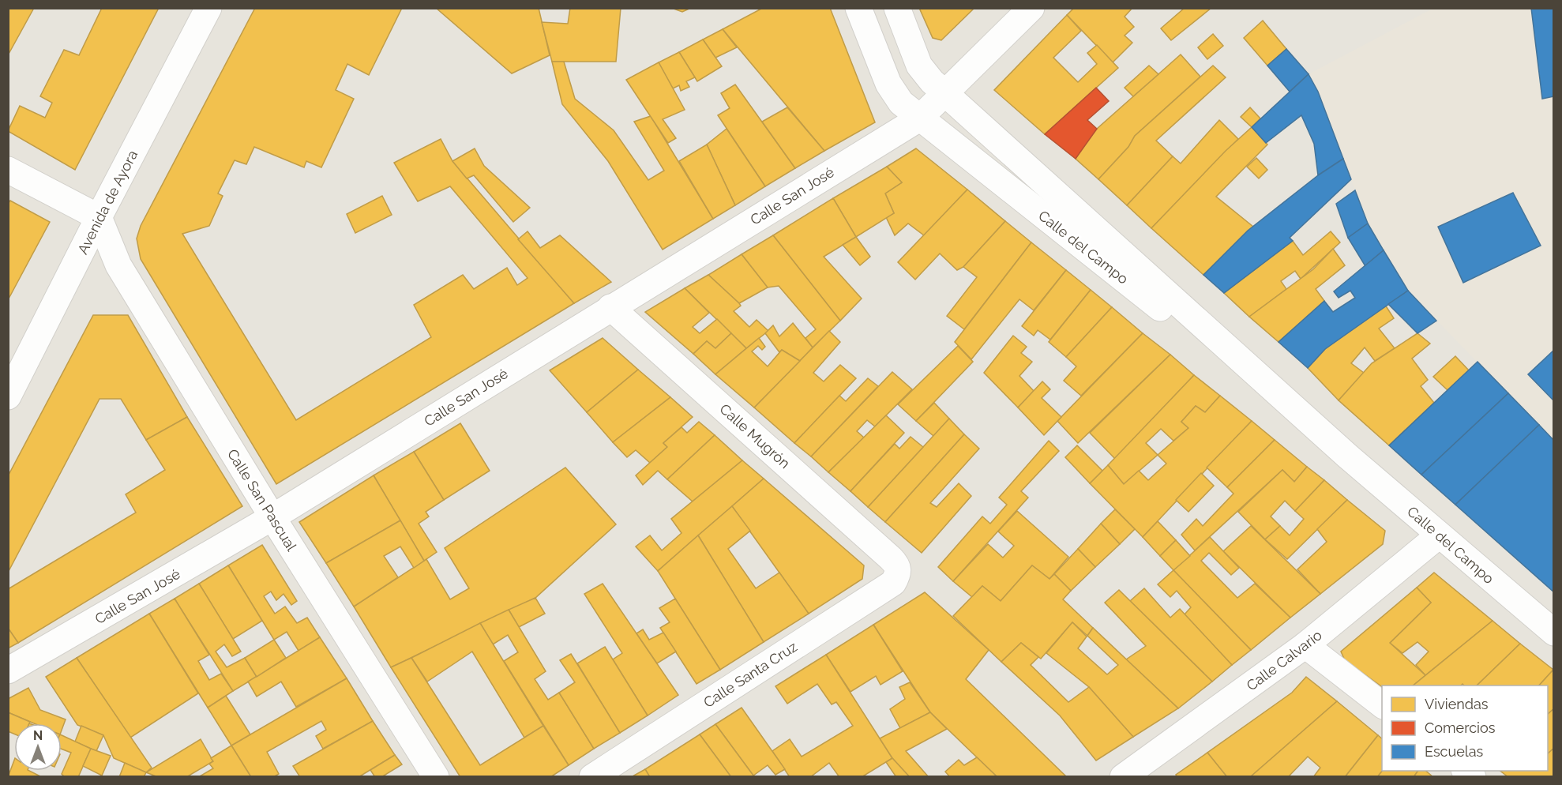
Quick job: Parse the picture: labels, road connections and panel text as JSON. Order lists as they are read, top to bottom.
{
  "streets": {
    "street": [
      "Calle San José",
      "Avenida de Ayora",
      "Calle del Campo",
      "Calle Mugrón",
      "Calle San Pascual",
      "Calle Calvario",
      "Calle Santa Cruz"
    ]
  },
  "crossings": [
    ["Calle San José", "Calle del Campo"],
    ["Calle San José", "Calle Mugrón"],
    ["Calle San José", "Calle San Pascual"],
    ["Avenida de Ayora", "Calle San Pascual"],
    ["Calle del Campo", "Calle Calvario"],
    ["Calle Mugrón", "Calle Santa Cruz"]
  ],
  "legend": ["Viviendas", "Comercios", "Escuelas"],
  "north": "top"
}
